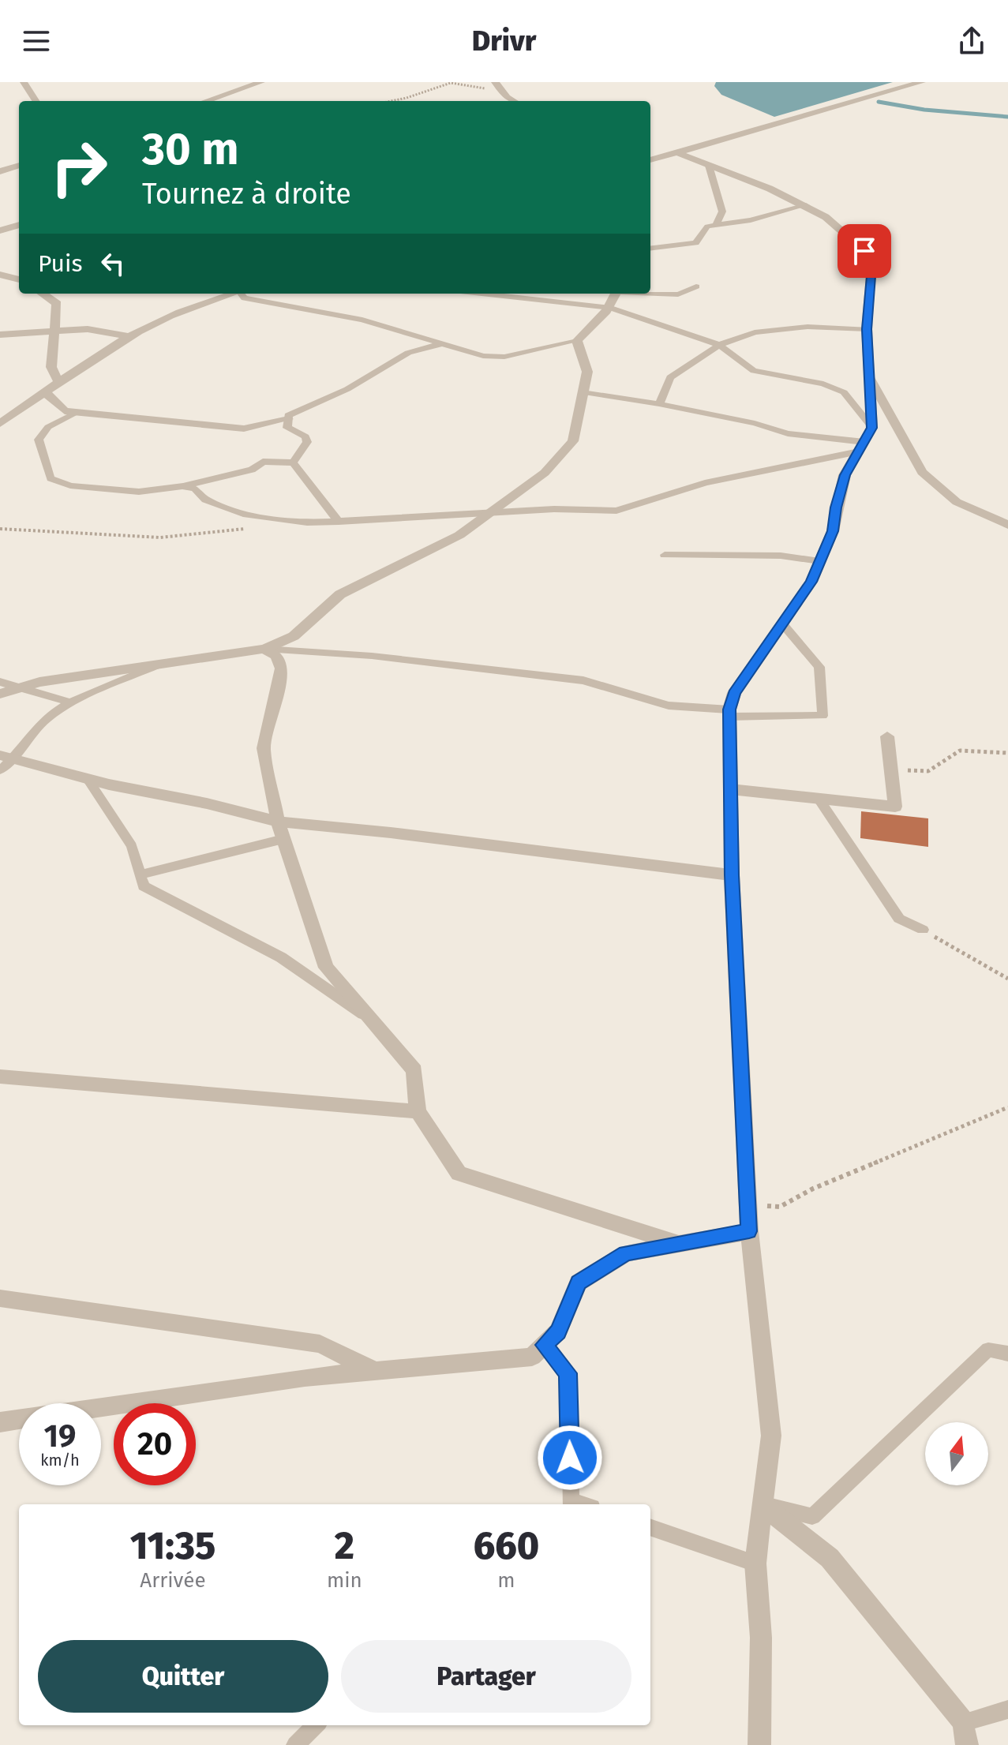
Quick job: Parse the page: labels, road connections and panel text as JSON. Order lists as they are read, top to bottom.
{
  "north": "top",
  "page": {
    "header": "Drivr",
    "turn": ["30 m", "Tournez à droite"],
    "then": "Puis",
    "speed": "19 km/h",
    "limit": "20",
    "eta": [
      "11:35",
      "Arrivée",
      "2",
      "min",
      "660",
      "m"
    ],
    "buttons": ["Quitter", "Partager"]
  }
}
